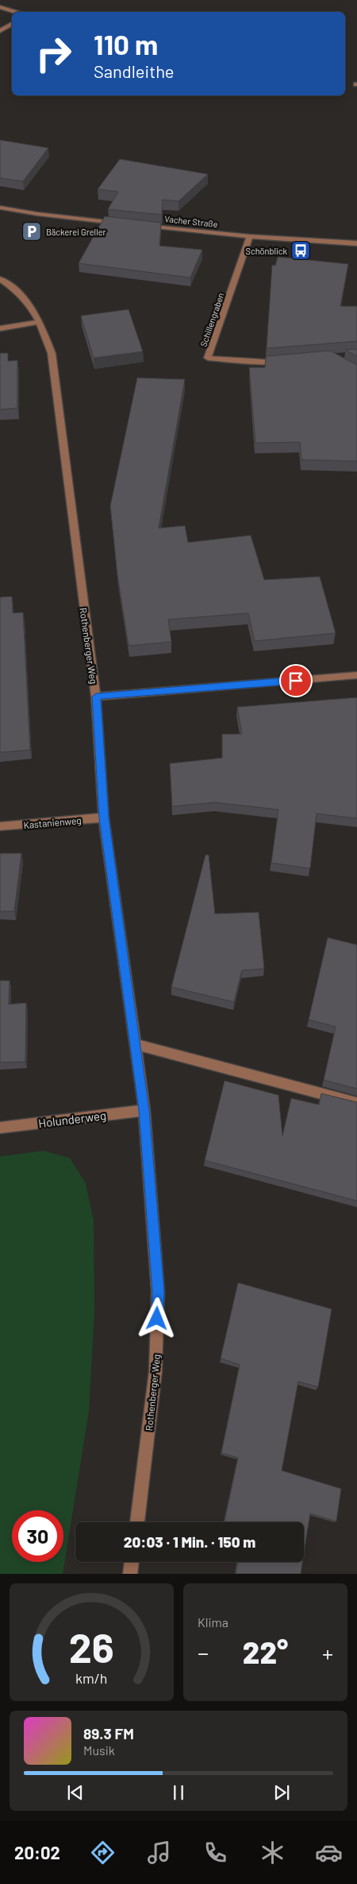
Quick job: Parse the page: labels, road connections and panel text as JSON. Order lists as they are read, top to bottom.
{
  "streets": {
    "street": [
      "Vacher Straße",
      "Schillengraben",
      "Rothenberger Weg",
      "Kastanienweg",
      "Holunderweg"
    ]
  },
  "crossings": [
    ["Vacher Straße", "Schillengraben"],
    ["Rothenberger Weg", "Kastanienweg"],
    ["Rothenberger Weg", "Holunderweg"]
  ],
  "places": {
    "parking": ["Bäckerei Greller"],
    "bus stop": ["Schönblick"]
  },
  "page": {
    "turn": ["110 m", "Sandleithe"],
    "limit": "30",
    "trip": "20:03 · 1 Min. · 150 m",
    "tile": "Klima",
    "heat": ["−", "22°", "+"],
    "song": ["89.3 FM", "Musik"],
    "tabs": "20:02",
    "gauge": ["26", "km/h"]
  }
}
